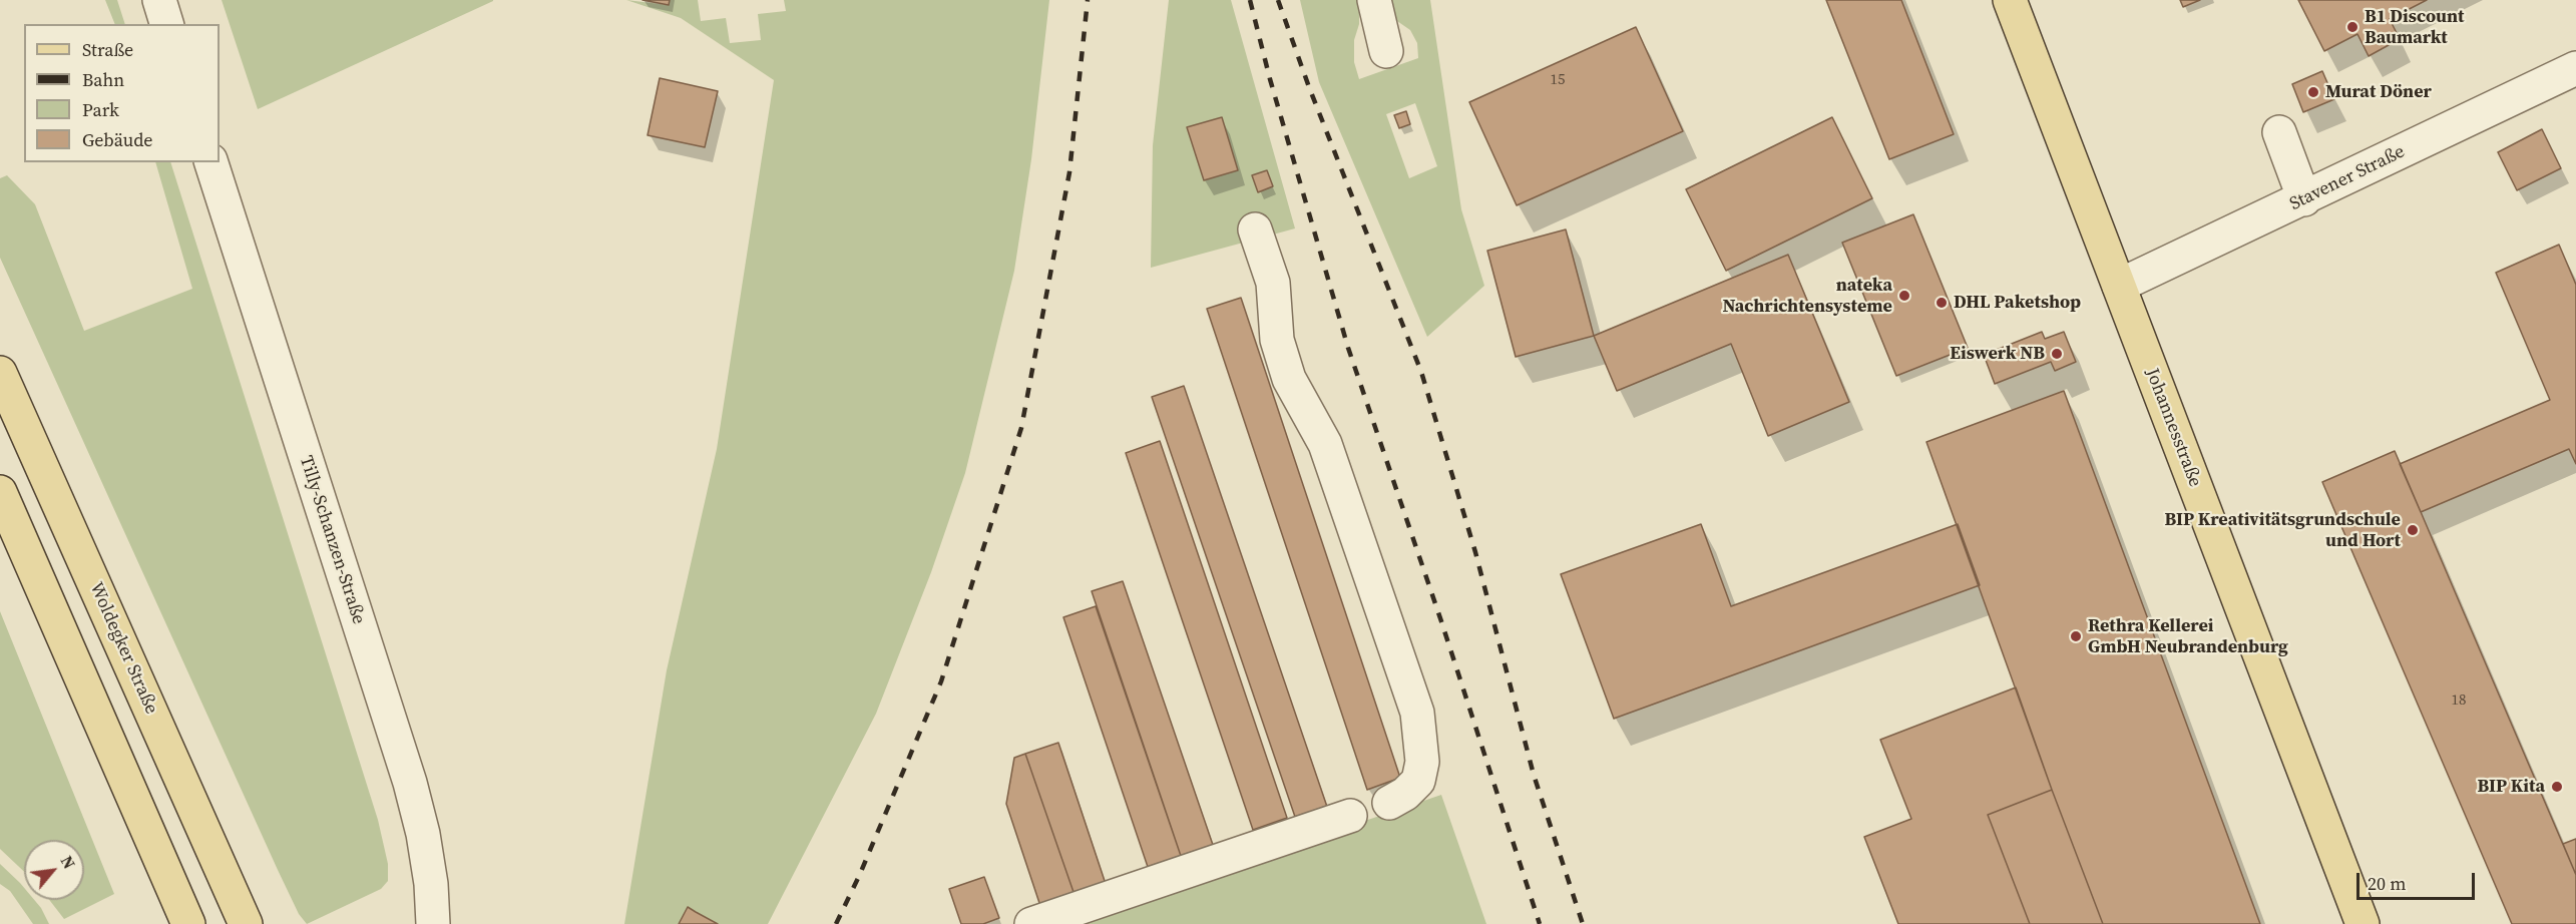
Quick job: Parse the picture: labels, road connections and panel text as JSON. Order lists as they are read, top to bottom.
{
  "streets": {
    "main road": ["Johannesstraße", "Woldegker Straße"],
    "street": ["Stavener Straße", "Tilly-Schanzen-Straße"]
  },
  "crossings": [
    ["Stavener Straße", "Johannesstraße"]
  ],
  "places": [
    "B1 Discount Baumarkt",
    "Murat Döner",
    "nateka Nachrichtensysteme",
    "DHL Paketshop",
    "Eiswerk NB",
    "BIP Kreativitätsgrundschule und Hort",
    "Rethra Kellerei GmbH Neubrandenburg",
    "BIP Kita"
  ],
  "house_numbers": ["15", "18"],
  "legend": [
    "Straße",
    "Bahn",
    "Park",
    "Gebäude"
  ],
  "scale_bar": "20 m",
  "north": "top right"
}
